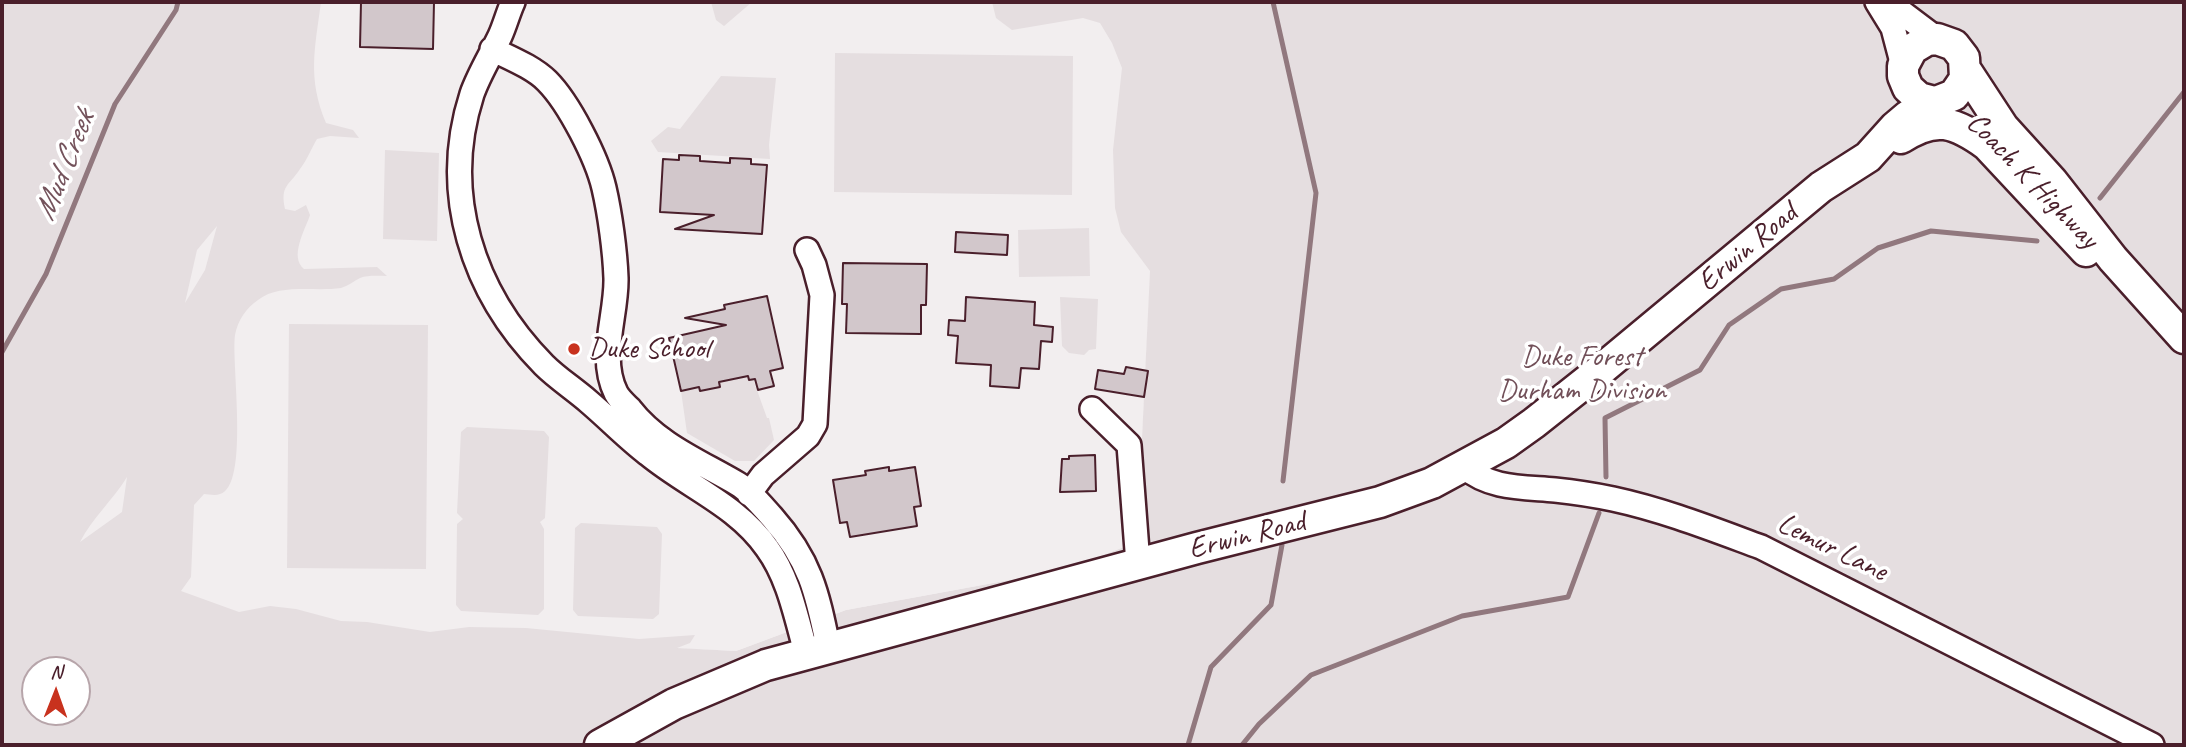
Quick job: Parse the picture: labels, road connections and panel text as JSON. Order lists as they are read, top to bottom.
{
  "streets": {
    "main road": ["Coach K Highway", "Erwin Road"],
    "street": ["Lemur Lane"]
  },
  "crossings": [
    ["Coach K Highway", "Erwin Road"],
    ["Erwin Road", "Lemur Lane"]
  ],
  "water": ["Mud Creek"],
  "parks": ["Duke Forest Durham Division"],
  "places": ["Duke School"],
  "north": "top"
}
